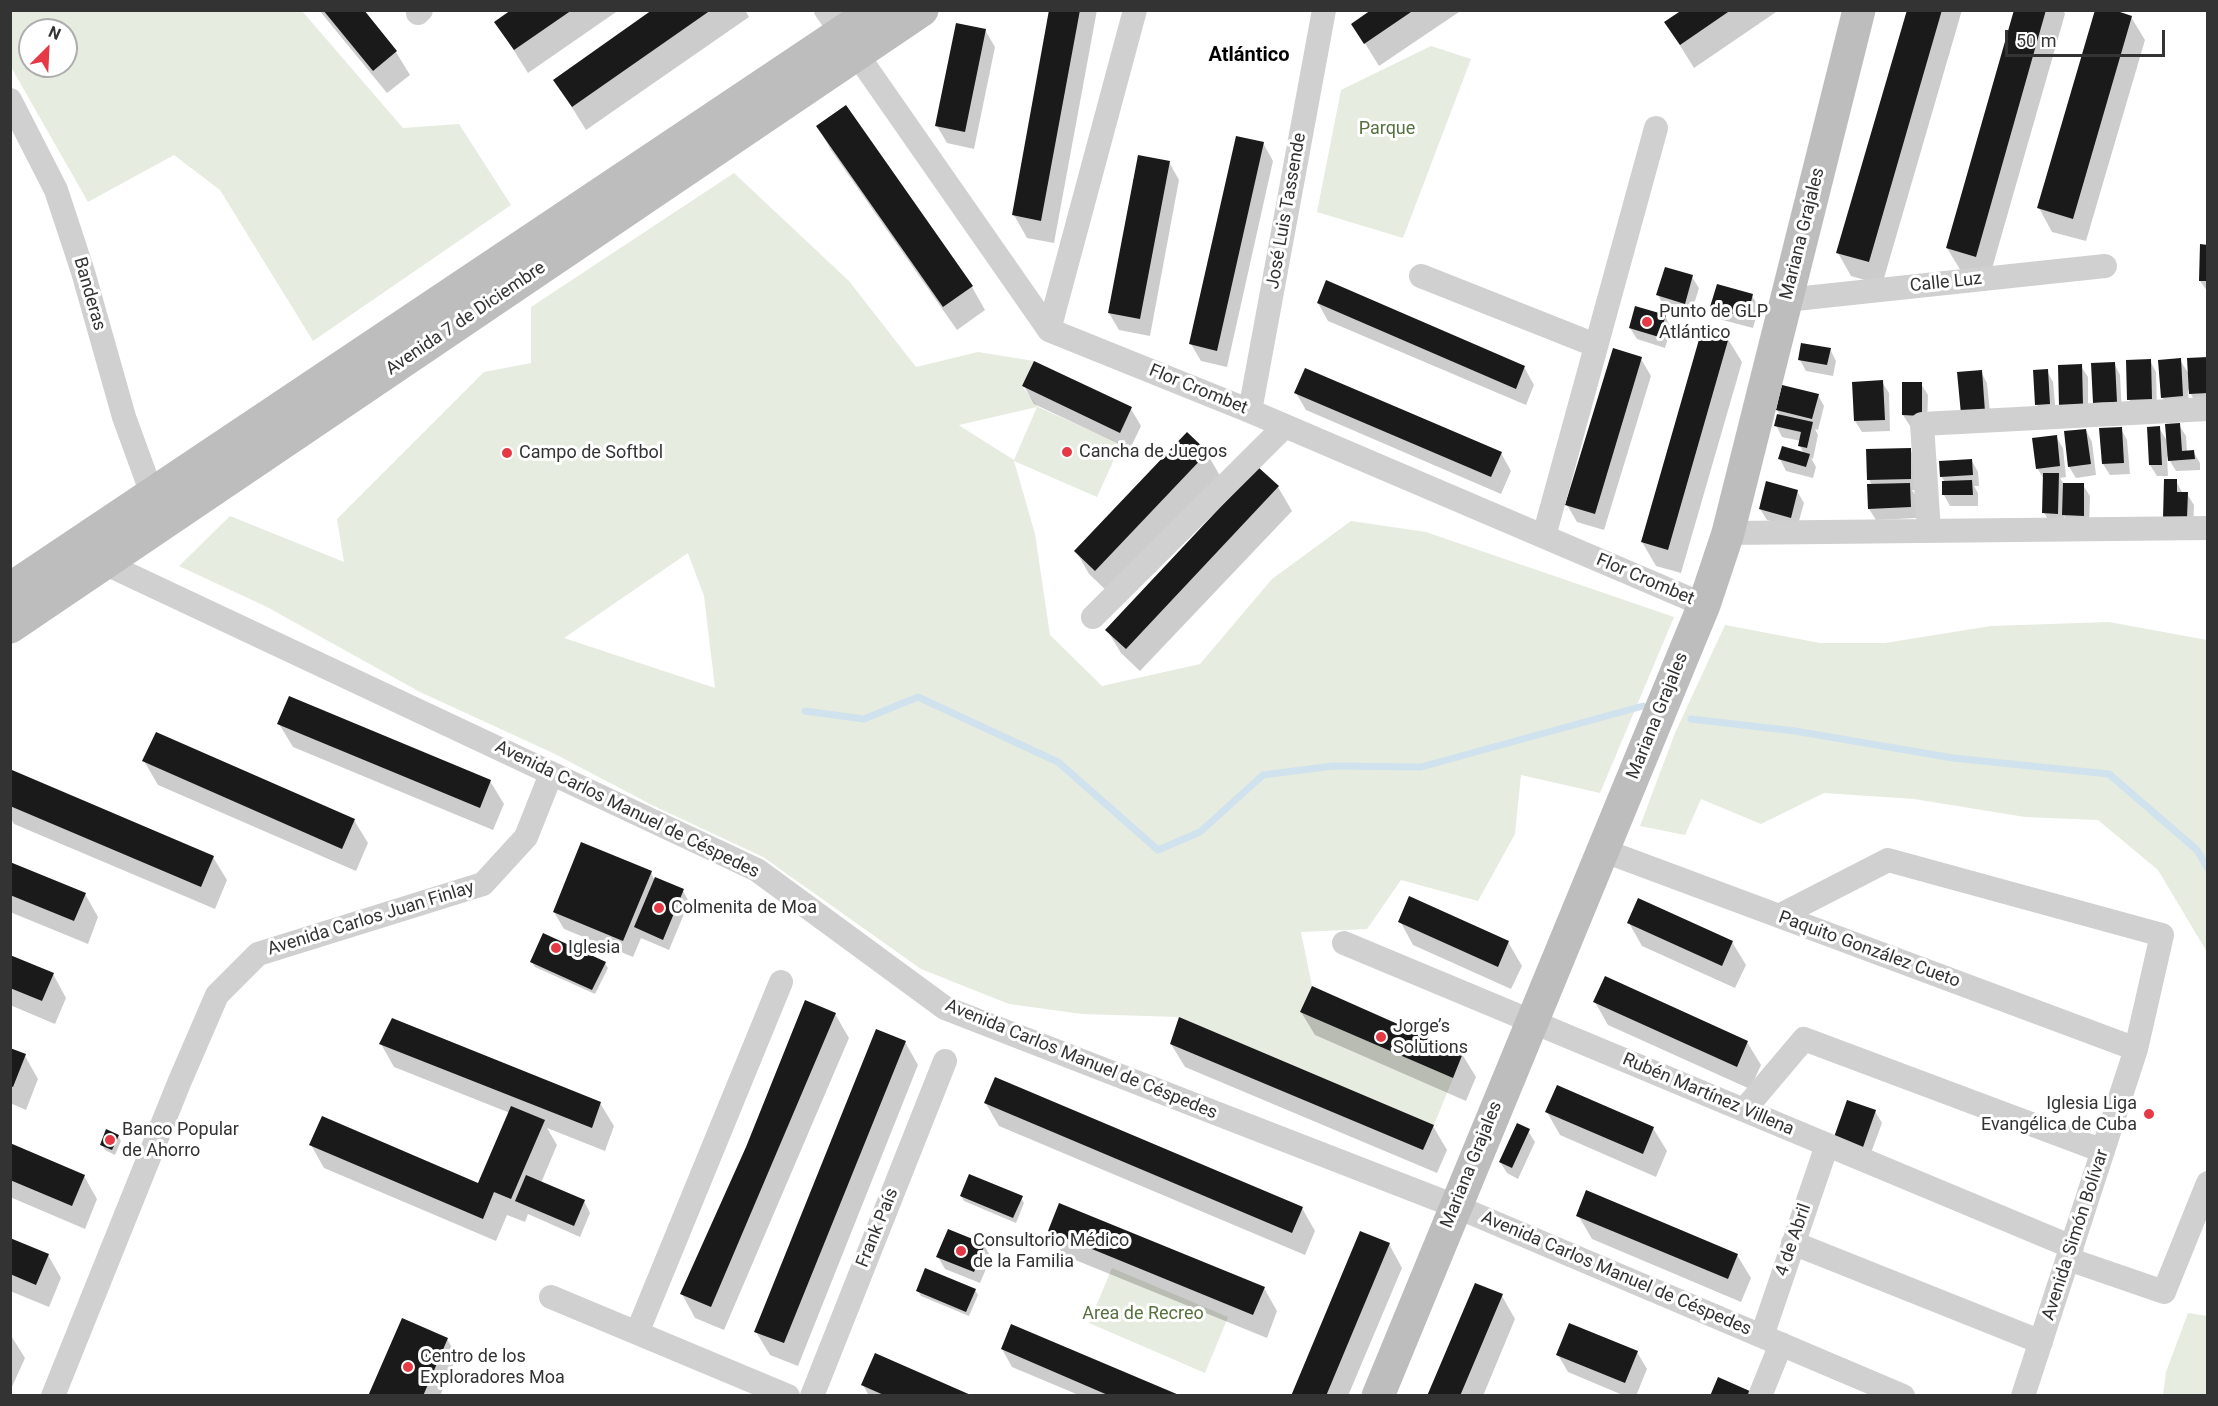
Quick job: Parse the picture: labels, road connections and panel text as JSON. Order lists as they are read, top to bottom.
{
  "streets": {
    "main road": ["Mariana Grajales", "Avenida 7 de Diciembre"],
    "street": [
      "José Luis Tassende",
      "Calle Luz",
      "Banderas",
      "Flor Crombet",
      "Avenida Carlos Manuel de Céspedes",
      "Avenida Carlos Juan Finlay",
      "Paquito González Cueto",
      "Rubén Martínez Villena",
      "Frank País",
      "Avenida Simón Bolívar",
      "4 de Abril"
    ]
  },
  "crossings": [
    ["José Luis Tassende", "Flor Crombet"],
    ["Mariana Grajales", "Calle Luz"],
    ["Mariana Grajales", "Flor Crombet"],
    ["Mariana Grajales", "Avenida Carlos Manuel de Céspedes"],
    ["Mariana Grajales", "Paquito González Cueto"],
    ["Mariana Grajales", "Rubén Martínez Villena"],
    ["Banderas", "Avenida 7 de Diciembre"],
    ["Avenida 7 de Diciembre", "Avenida Carlos Manuel de Céspedes"],
    ["Avenida Carlos Manuel de Céspedes", "Avenida Carlos Juan Finlay"],
    ["Avenida Carlos Manuel de Céspedes", "4 de Abril"],
    ["Paquito González Cueto", "Avenida Simón Bolívar"],
    ["Rubén Martínez Villena", "Avenida Simón Bolívar"],
    ["Rubén Martínez Villena", "4 de Abril"]
  ],
  "districts": ["Atlántico"],
  "parks": ["Parque", "Area de Recreo"],
  "places": [
    "Punto de GLP Atlántico",
    "Cancha de Juegos",
    "Campo de Softbol",
    "Colmenita de Moa",
    "Iglesia",
    "Jorge’s Solutions",
    "Iglesia Liga Evangélica de Cuba",
    "Banco Popular de Ahorro",
    "Consultorio Médico de la Familia",
    "Centro de los Exploradores Moa"
  ],
  "scale_bar": "50 m",
  "north": "top right"
}
